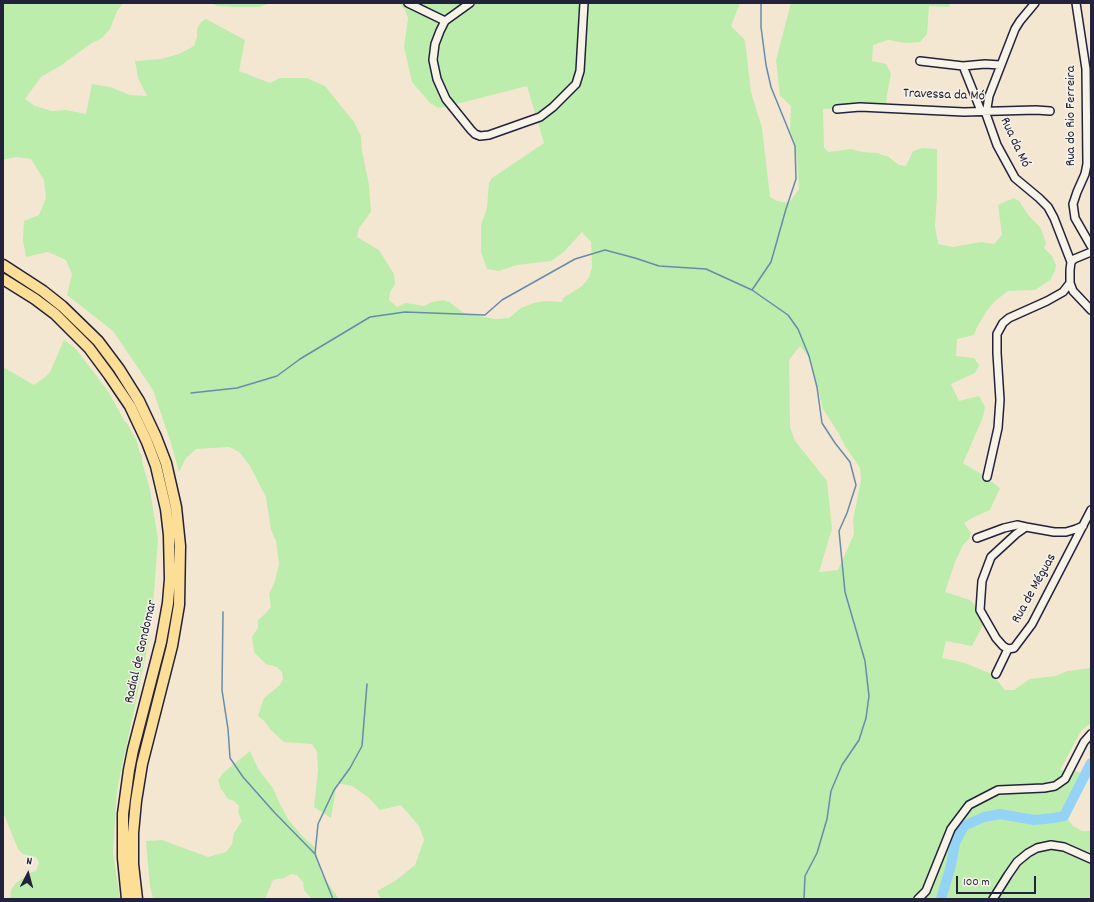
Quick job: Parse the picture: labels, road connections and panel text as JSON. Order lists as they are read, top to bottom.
{
  "streets": {
    "highway": ["Radial de Gondomar"],
    "street": [
      "Travessa da Mó",
      "Rua do Rio Ferreira",
      "Rua da Mó",
      "Rua de Méguas"
    ]
  },
  "crossings": [
    ["Travessa da Mó", "Rua da Mó"]
  ],
  "scale_bar": "100 m",
  "north": "top"
}
